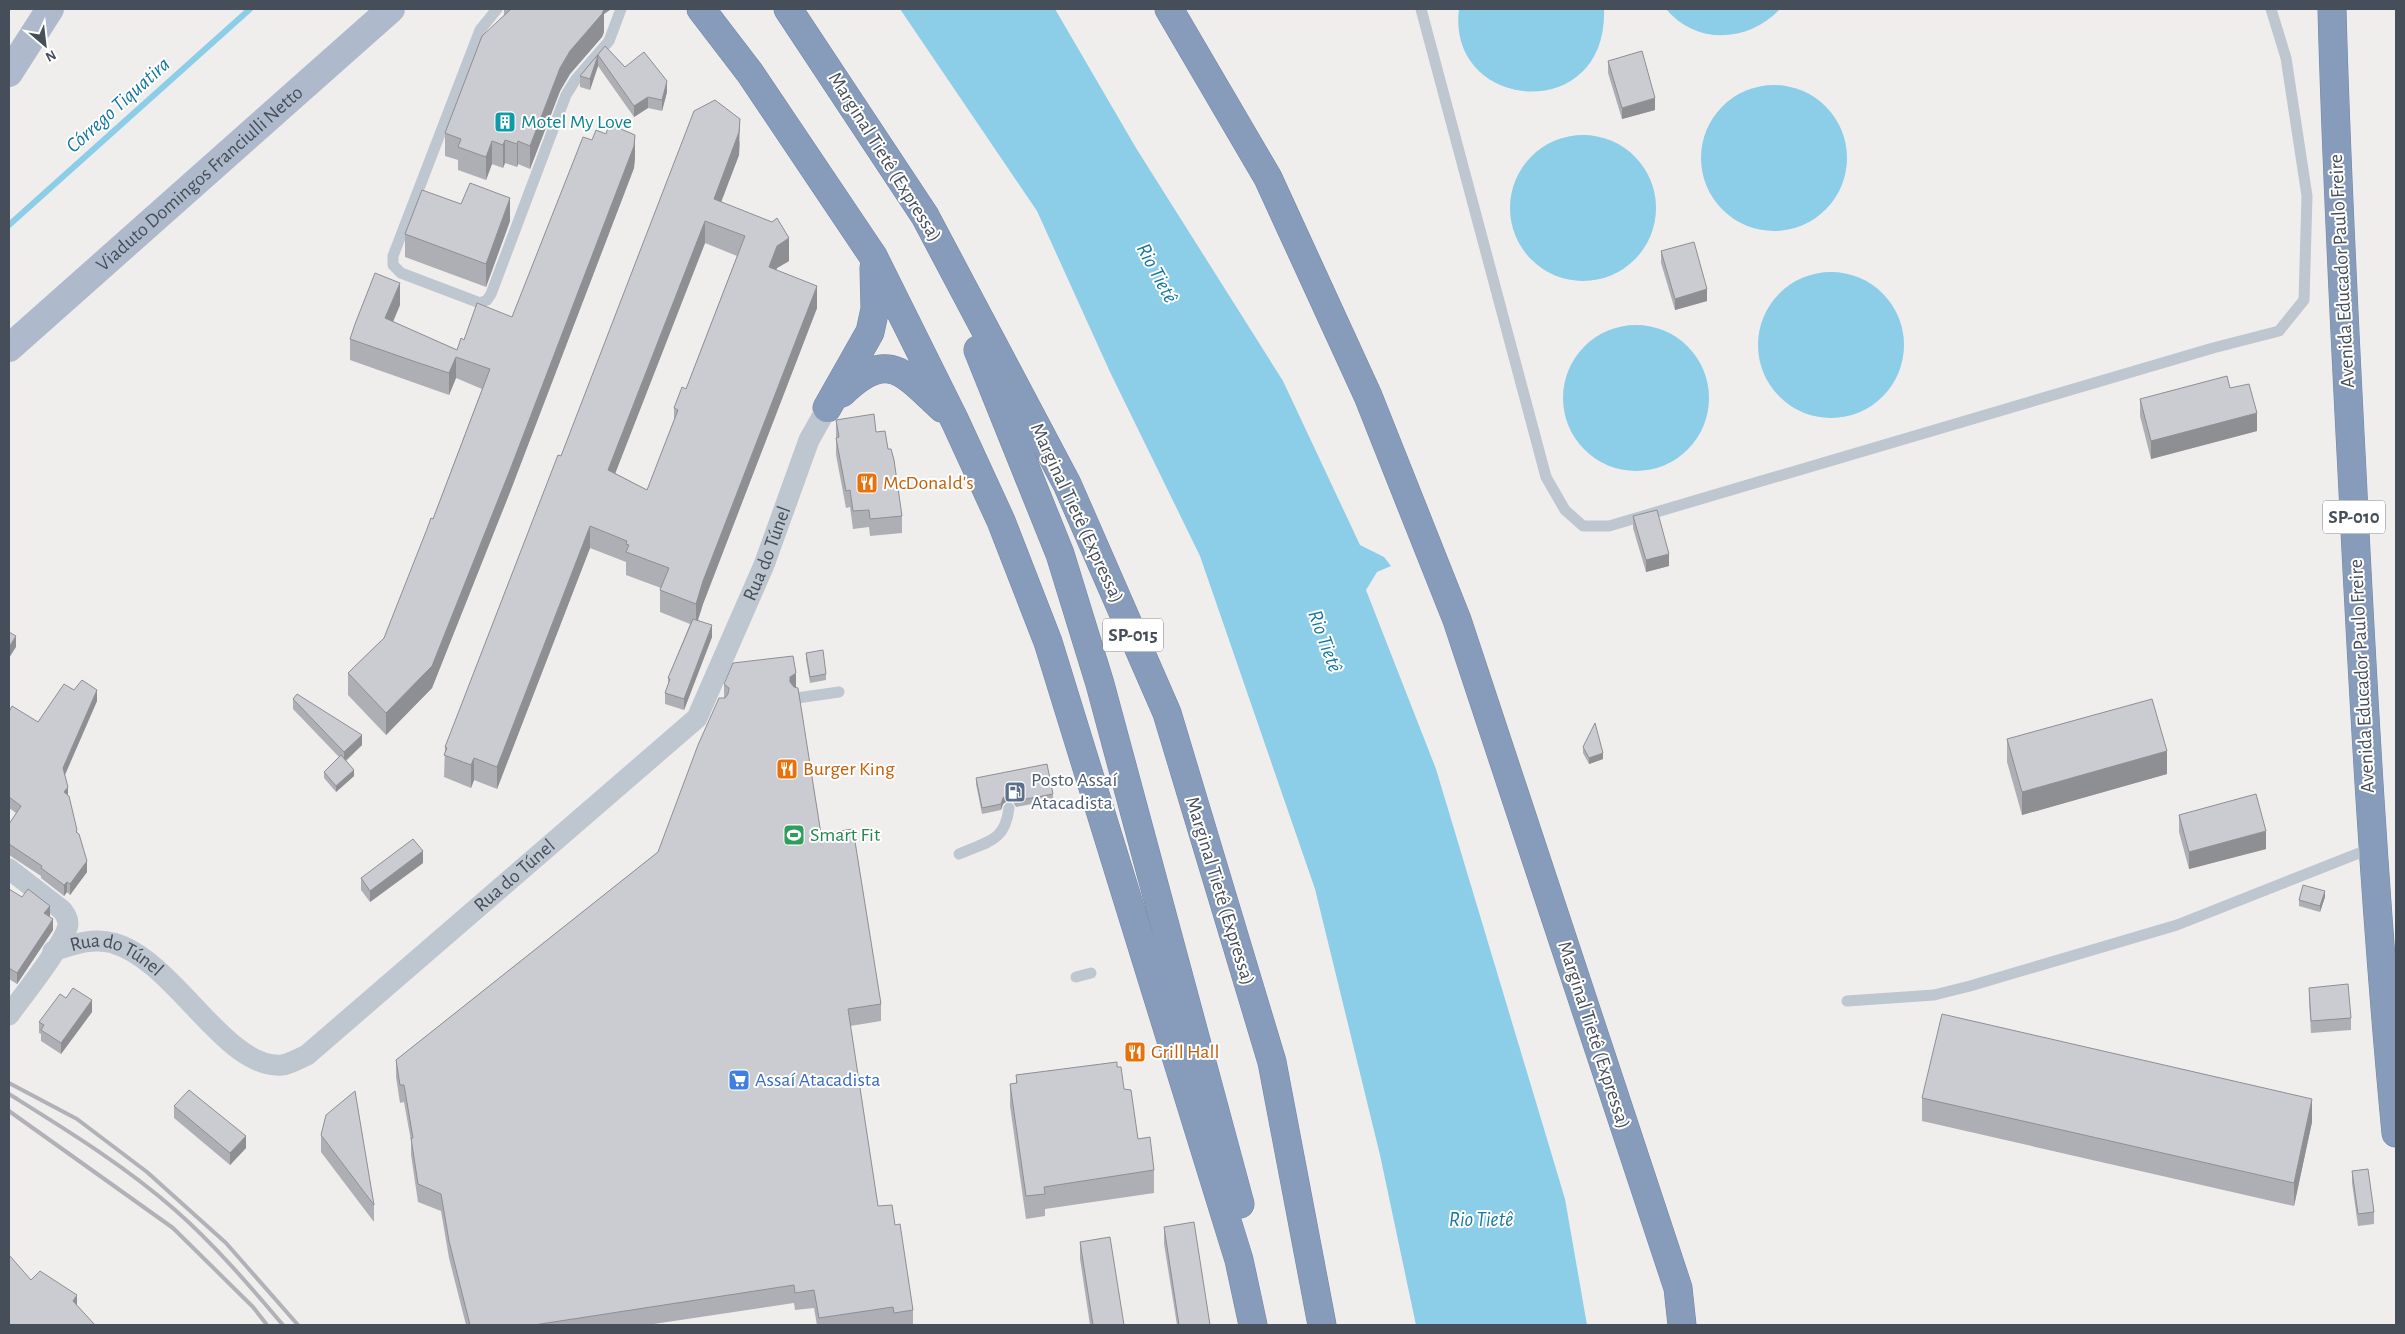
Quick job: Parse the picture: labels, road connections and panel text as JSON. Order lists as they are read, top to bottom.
{
  "streets": {
    "highway": [
      "Marginal Tietê (Expressa)",
      "Avenida Educador Paulo Freire",
      "SP-010",
      "SP-015"
    ],
    "main road": ["Viaduto Domingos Franciulli Netto"],
    "street": ["Rua do Túnel"]
  },
  "water": ["Córrego Tiquatira", "Rio Tietê"],
  "places": {
    "building": ["Motel My Love"],
    "restaurant": ["McDonald's", "Burger King", "Grill Hall"],
    "fuel station": ["Posto Assaí Atacadista"],
    "sports": ["Smart Fit"],
    "supermarket": ["Assaí Atacadista"]
  },
  "north": "bottom right"
}
